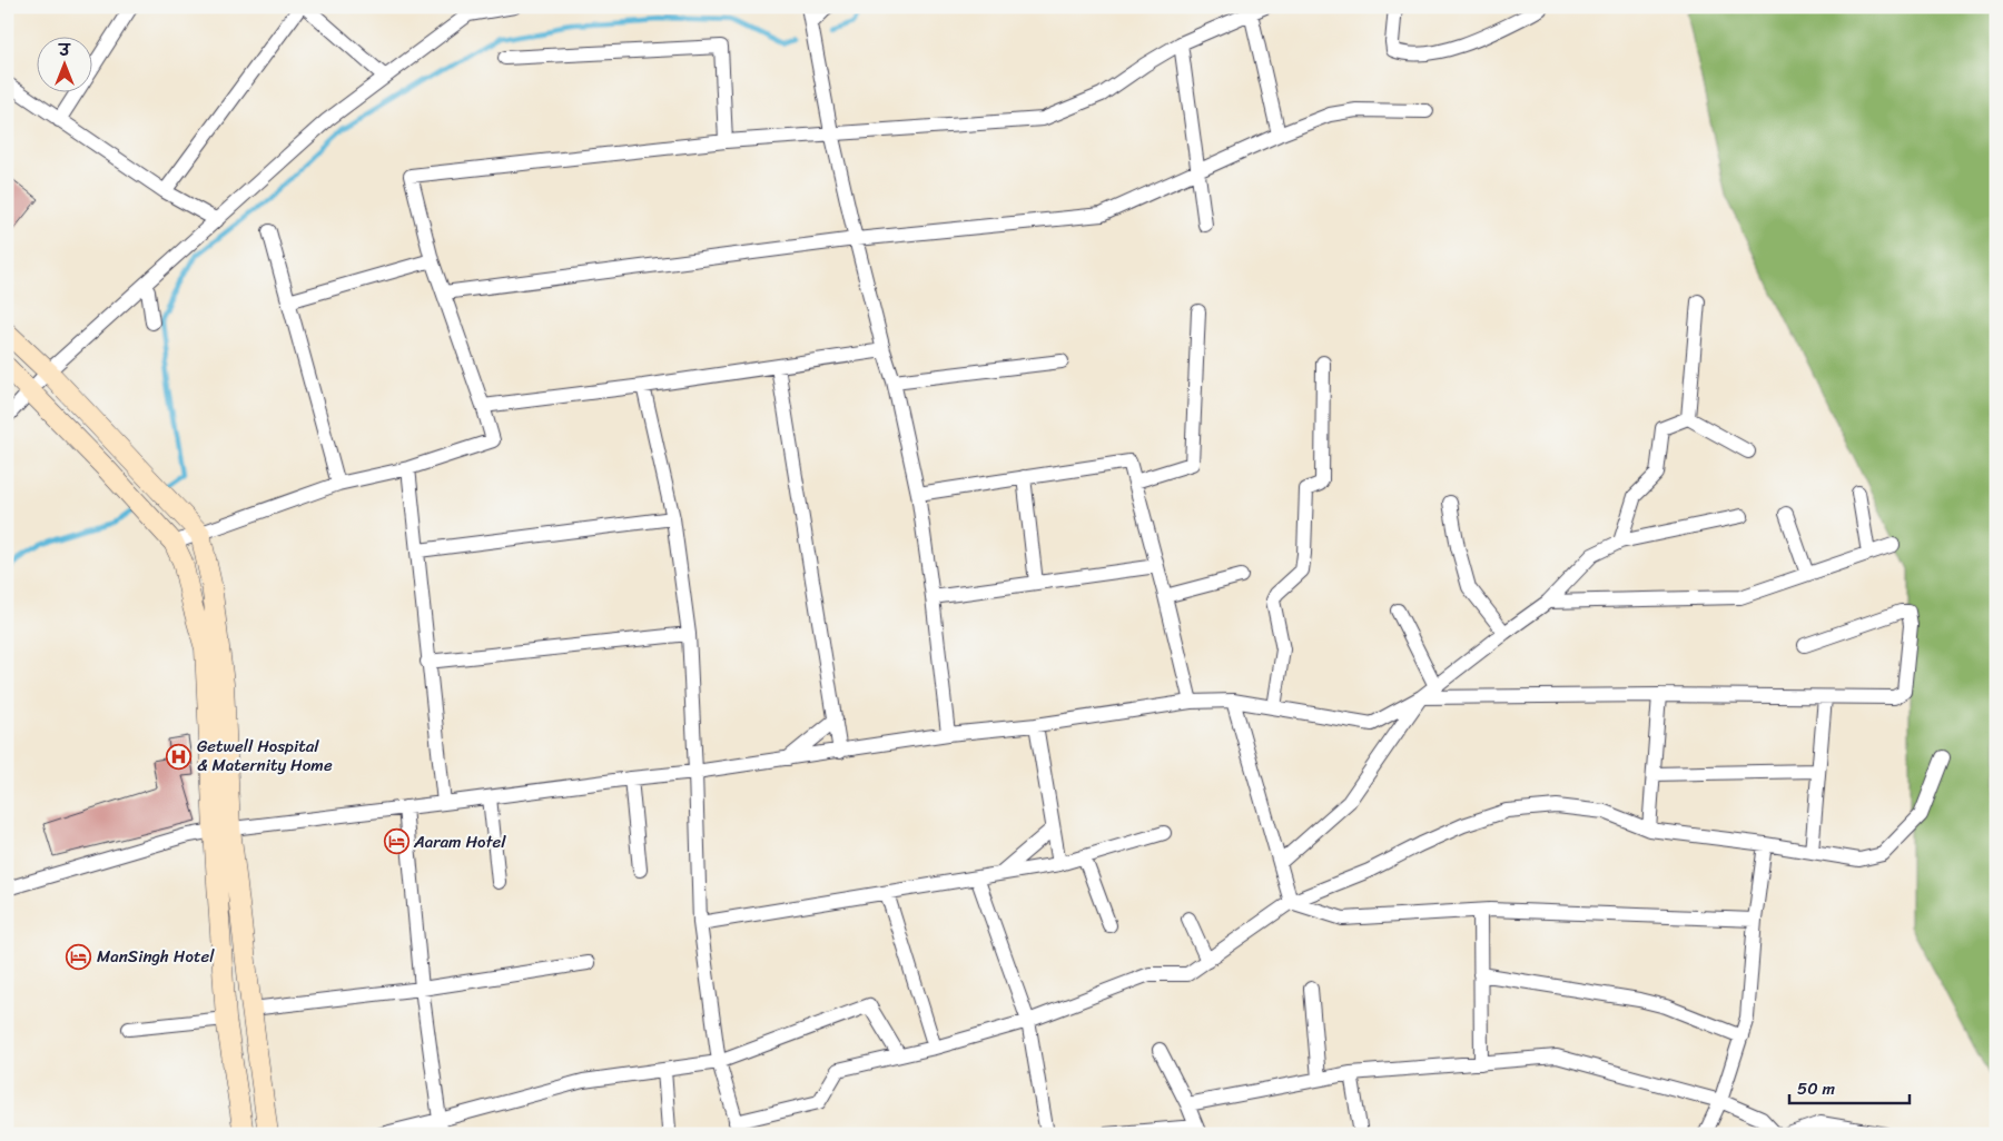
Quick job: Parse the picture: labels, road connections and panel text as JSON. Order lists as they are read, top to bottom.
{
  "places": {
    "hospital": ["Getwell Hospital & Maternity Home"],
    "hotel": ["Aaram Hotel", "ManSingh Hotel"]
  },
  "scale_bar": "50 m",
  "north": "top"
}
